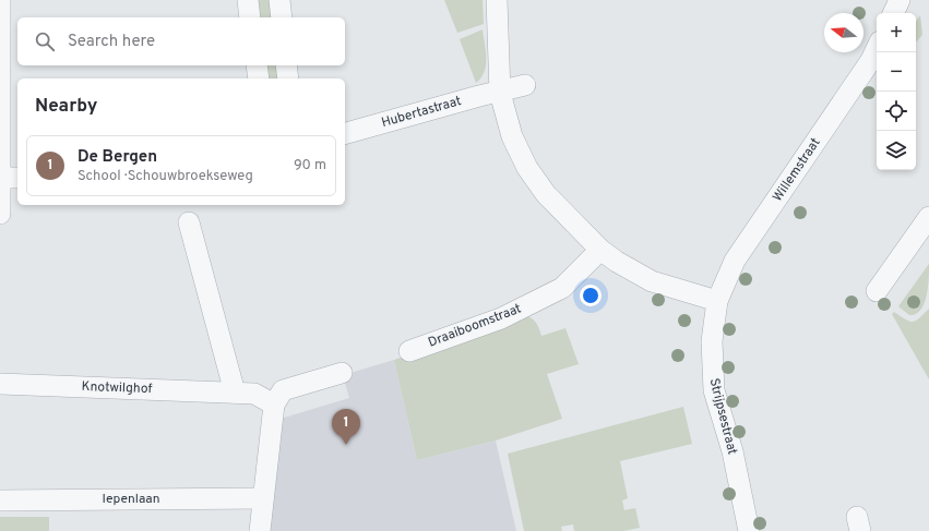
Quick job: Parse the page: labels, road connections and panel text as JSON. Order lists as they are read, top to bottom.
{
  "streets": {
    "street": [
      "Hubertastraat",
      "Willemstraat",
      "Draaiboomstraat",
      "Knotwilghof",
      "Strijpsestraat",
      "Iepenlaan"
    ]
  },
  "crossings": [
    ["Willemstraat", "Strijpsestraat"]
  ],
  "north": "left",
  "page": {
    "map_buttons": ["+", "−"],
    "search": "Search here",
    "heading": "Nearby",
    "list": [
      {
        "mark": "1",
        "name": "De Bergen",
        "note": "School · Schouwbroekseweg",
        "value": "90 m"
      }
    ],
    "pins": "1"
  }
}
